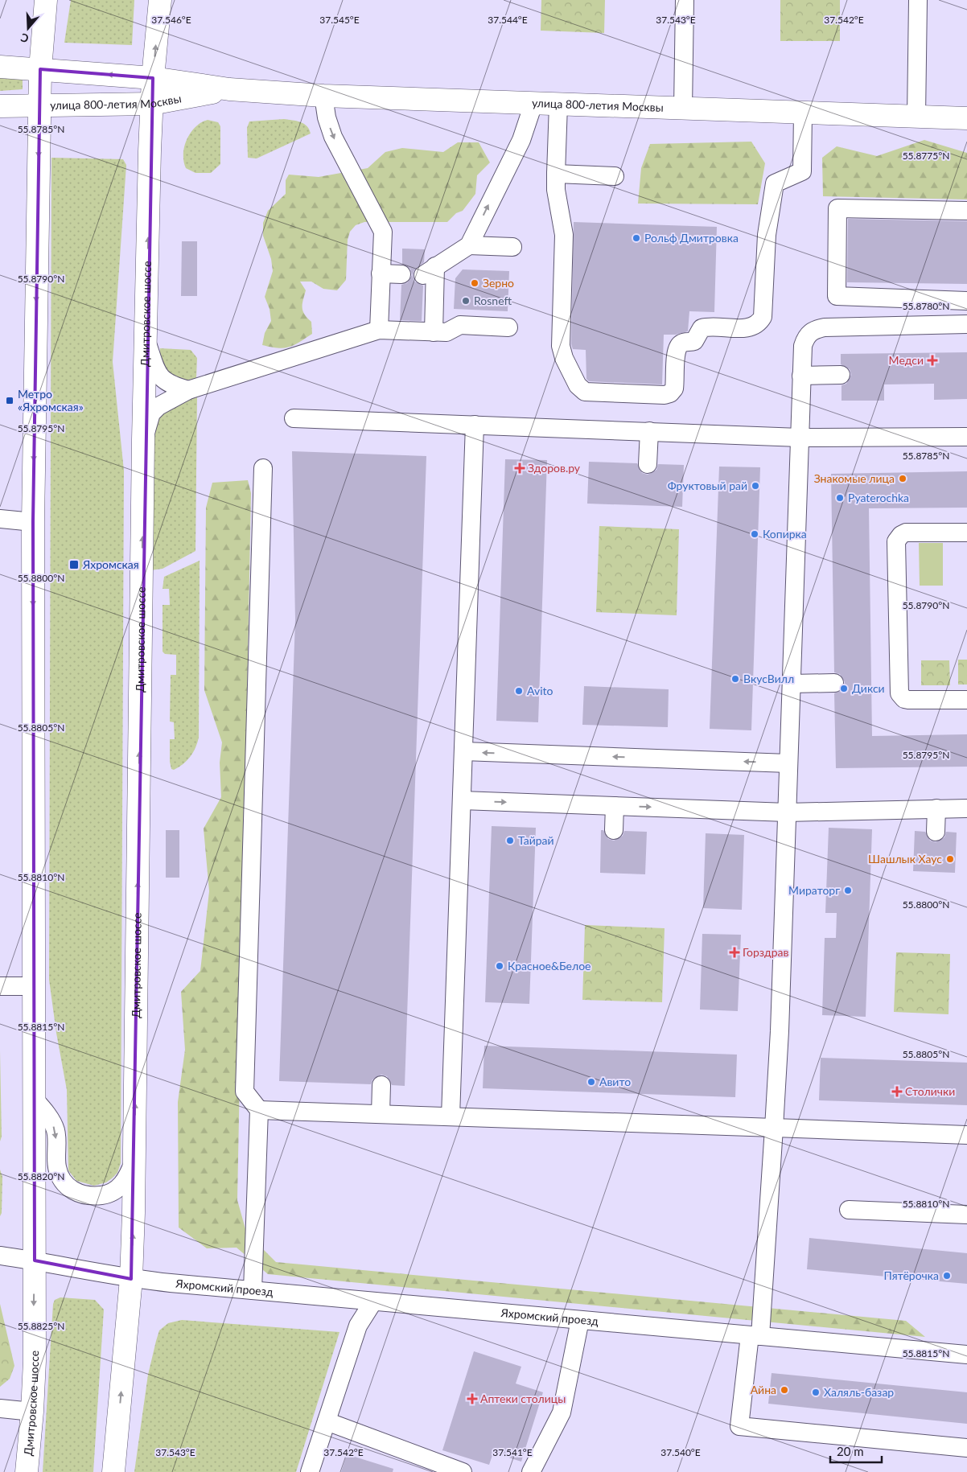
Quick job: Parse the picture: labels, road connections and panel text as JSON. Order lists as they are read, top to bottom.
{
  "streets": {
    "main road": ["улица 800-летия Москвы", "Дмитровское шоссе"],
    "street": ["Яхромский проезд"]
  },
  "crossings": [
    ["улица 800-летия Москвы", "Дмитровское шоссе"],
    ["Дмитровское шоссе", "Яхромский проезд"]
  ],
  "places": {
    "other": [
      "Рольф Дмитровка",
      "Зерно",
      "Rosneft",
      "Знакомые лица",
      "Фруктовый рай",
      "Pyaterochka",
      "Копирка",
      "ВкусВилл",
      "Дикси",
      "Avito",
      "Тайрай",
      "Шашлык Хаус",
      "Мираторг",
      "Красное&Белое",
      "Авито",
      "Пятёрочка",
      "Айна",
      "Халяль-базар"
    ],
    "health": [
      "Медси",
      "Здоров.ру",
      "Горздрав",
      "Столички",
      "Аптеки столицы"
    ],
    "transit": ["Метро «Яхромская»", "Яхромская"]
  },
  "scale_bar": "20 m",
  "north": "bottom",
  "coordinates": [
    "37.546°E",
    "37.545°E",
    "37.544°E",
    "37.543°E",
    "37.542°E",
    "55.8785°N",
    "55.8775°N",
    "55.8790°N",
    "55.8780°N",
    "55.8795°N",
    "55.8800°N",
    "55.8805°N",
    "55.8810°N",
    "55.8815°N",
    "55.8820°N",
    "55.8825°N",
    "37.541°E",
    "37.540°E"
  ]
}
